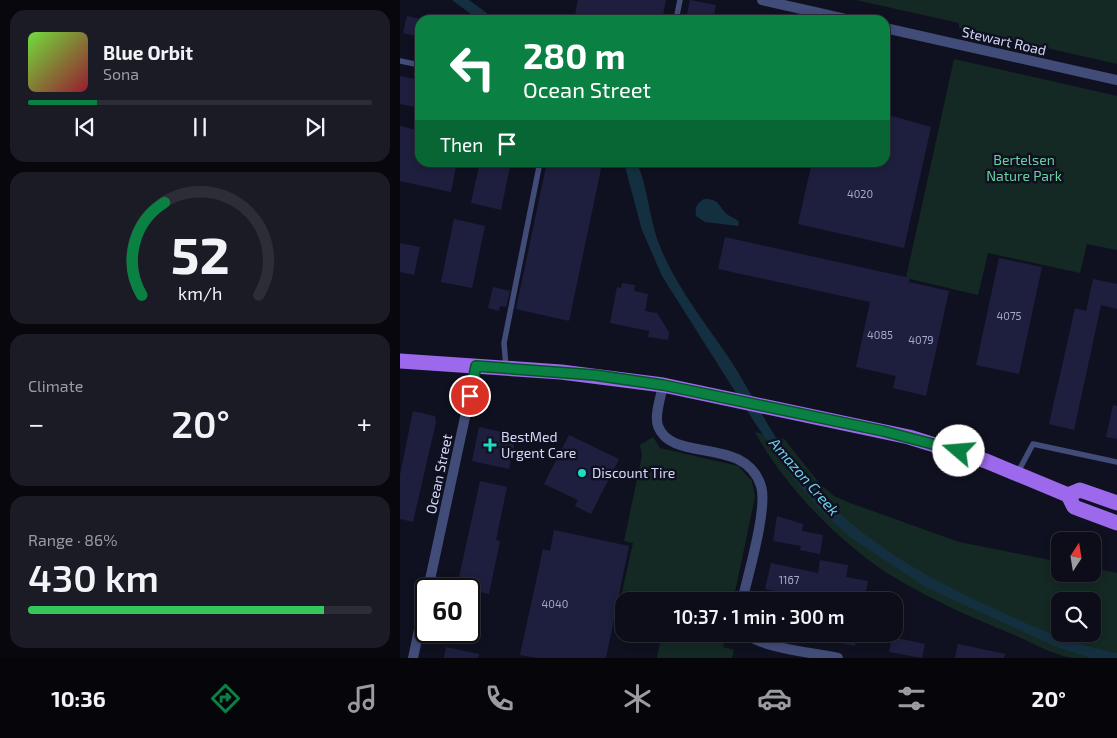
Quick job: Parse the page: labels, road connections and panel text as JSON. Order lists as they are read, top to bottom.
{
  "streets": {
    "street": ["Stewart Road", "Ocean Street"]
  },
  "water": ["Amazon Creek"],
  "parks": ["Bertelsen Nature Park"],
  "places": {
    "health": ["BestMed Urgent Care"],
    "other": ["Discount Tire"]
  },
  "house_numbers": [
    "4020",
    "4075",
    "4085",
    "4079",
    "1167",
    "4040"
  ],
  "north": "top",
  "page": {
    "turn": ["280 m", "Ocean Street"],
    "song": ["Blue Orbit", "Sona"],
    "then": "Then",
    "tile": [
      "Climate",
      ["Range · 86%", "430 km"]
    ],
    "heat": ["−", "20°", "+"],
    "limit": "60",
    "trip": "10:37 · 1 min · 300 m",
    "tabs": ["10:36", "20°"],
    "gauge": ["52", "km/h"]
  }
}
